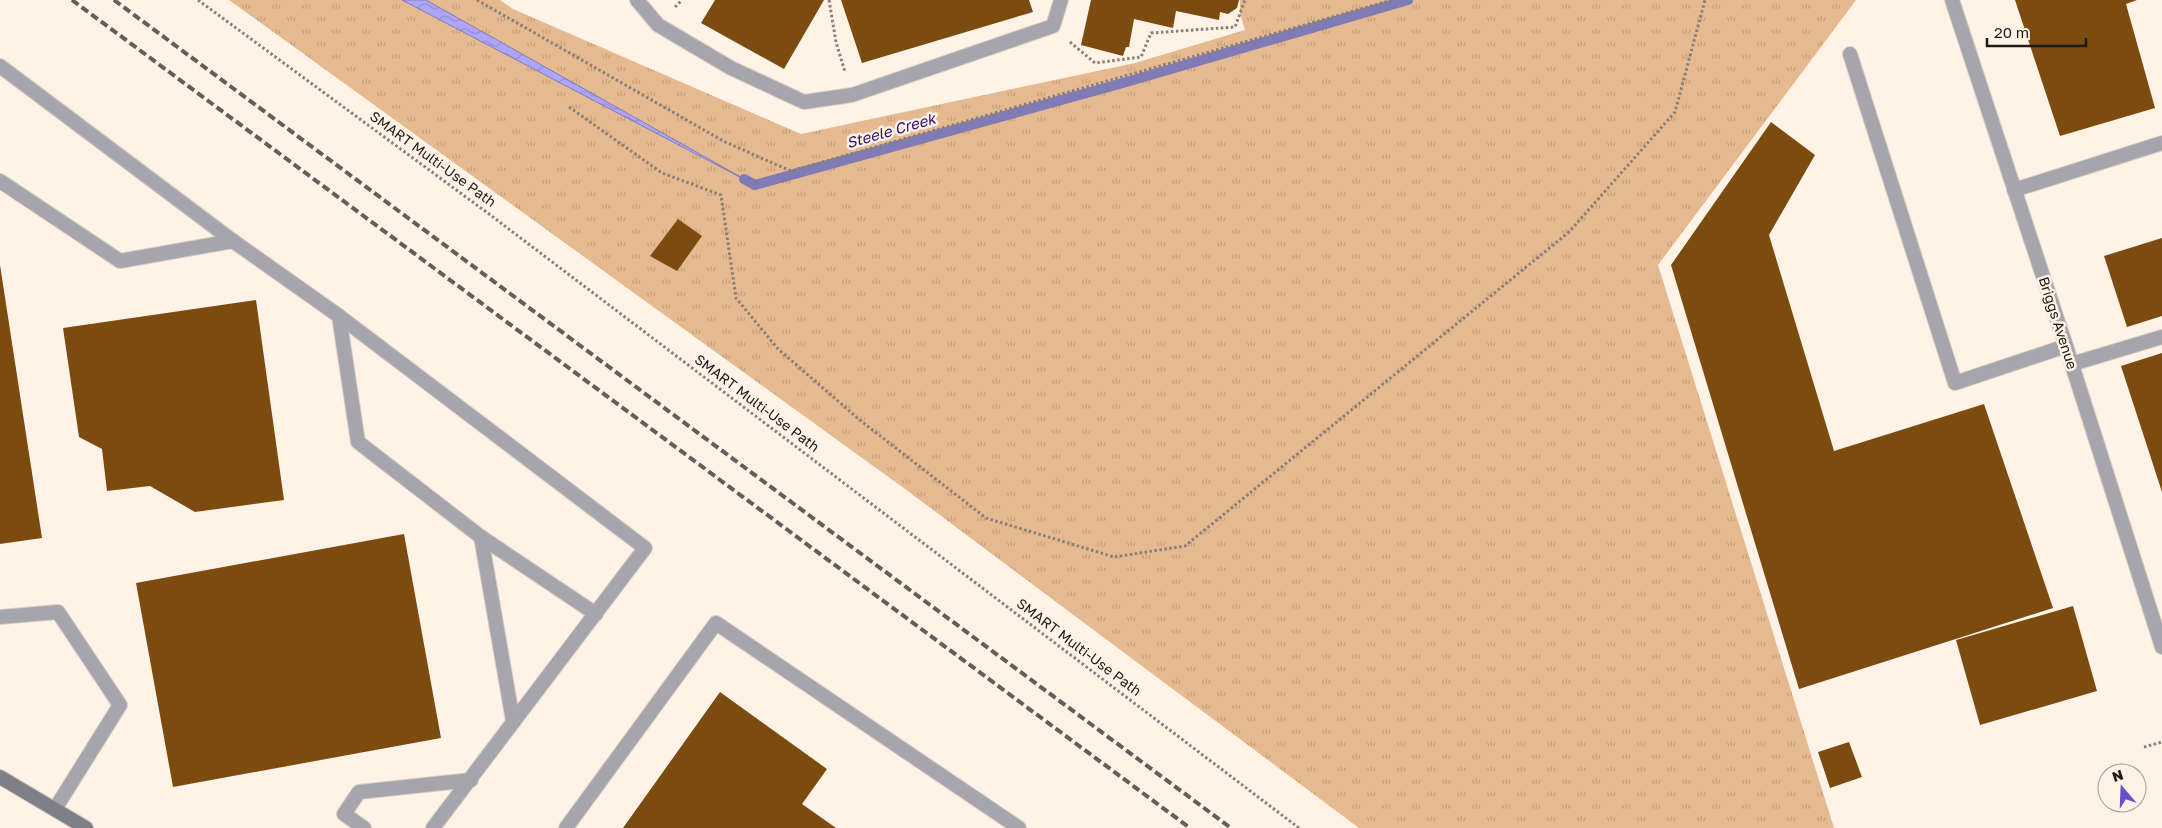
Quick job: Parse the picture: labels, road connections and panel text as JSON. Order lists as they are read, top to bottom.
{
  "streets": {
    "street": ["Briggs Avenue"],
    "path": ["SMART Multi-Use Path"]
  },
  "water": ["Steele Creek"],
  "scale_bar": "20 m",
  "north": "top"
}
